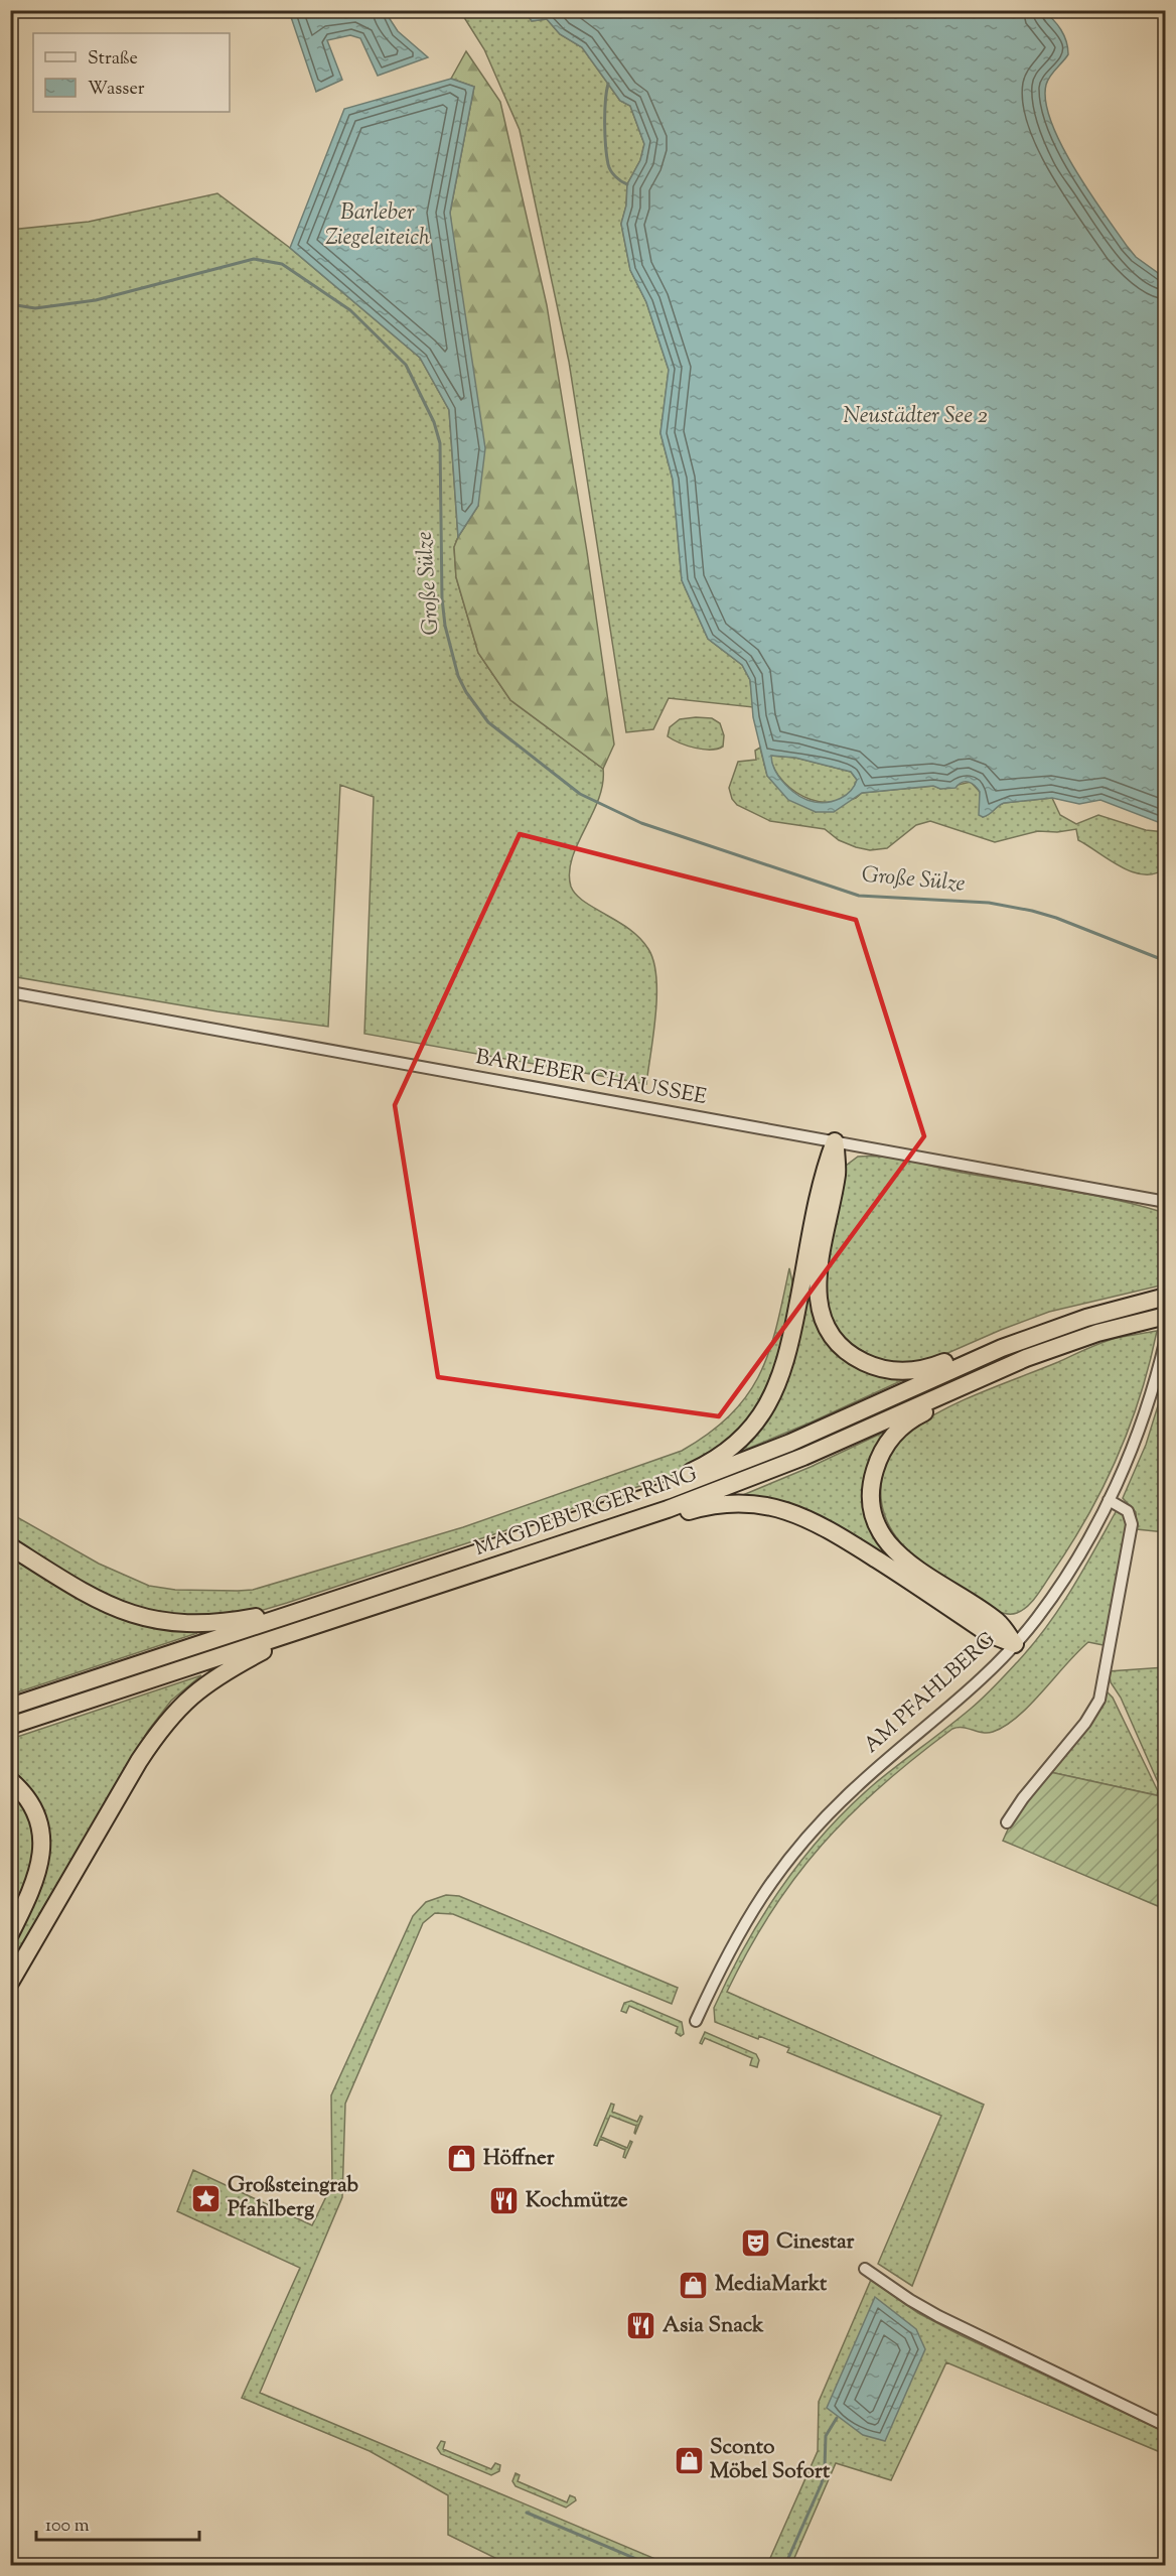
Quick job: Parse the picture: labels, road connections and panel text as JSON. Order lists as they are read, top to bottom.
{
  "streets": {
    "highway": ["MAGDEBURGER RING"],
    "street": ["BARLEBER CHAUSSEE", "AM PFAHLBERG"]
  },
  "water": ["Barleber Ziegeleiteich", "Neustädter See 2", "Große Sülze"],
  "places": {
    "shop": ["Höffner", "MediaMarkt", "Sconto Möbel Sofort"],
    "place": ["Großsteingrab Pfahlberg"],
    "restaurant": ["Kochmütze", "Asia Snack"],
    "theatre": ["Cinestar"]
  },
  "legend": ["Straße", "Wasser"],
  "scale_bar": "100 m"
}
